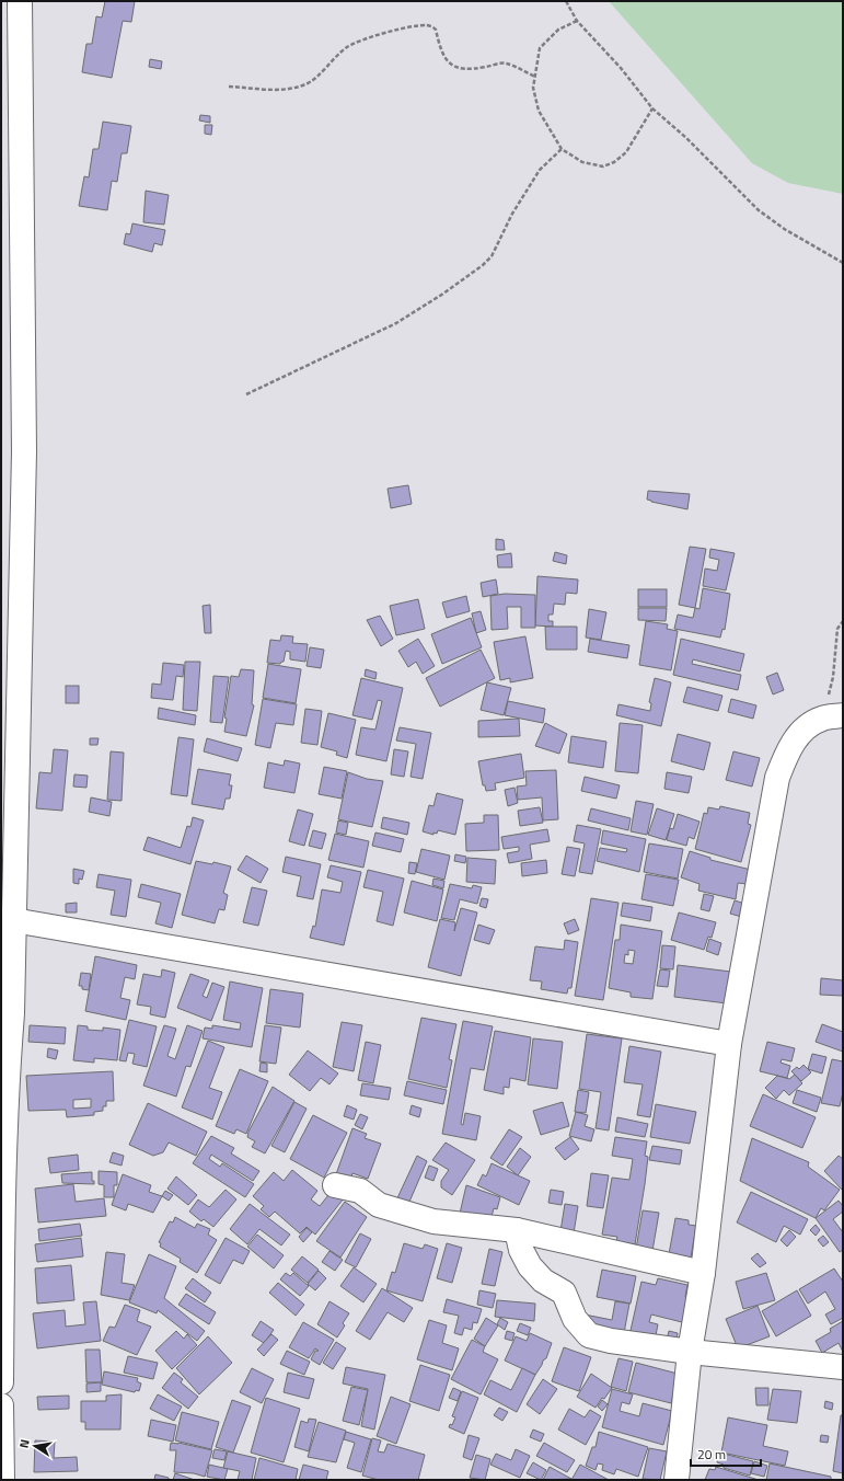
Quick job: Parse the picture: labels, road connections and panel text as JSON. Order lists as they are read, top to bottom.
{
  "scale_bar": "20 m",
  "north": "left"
}
